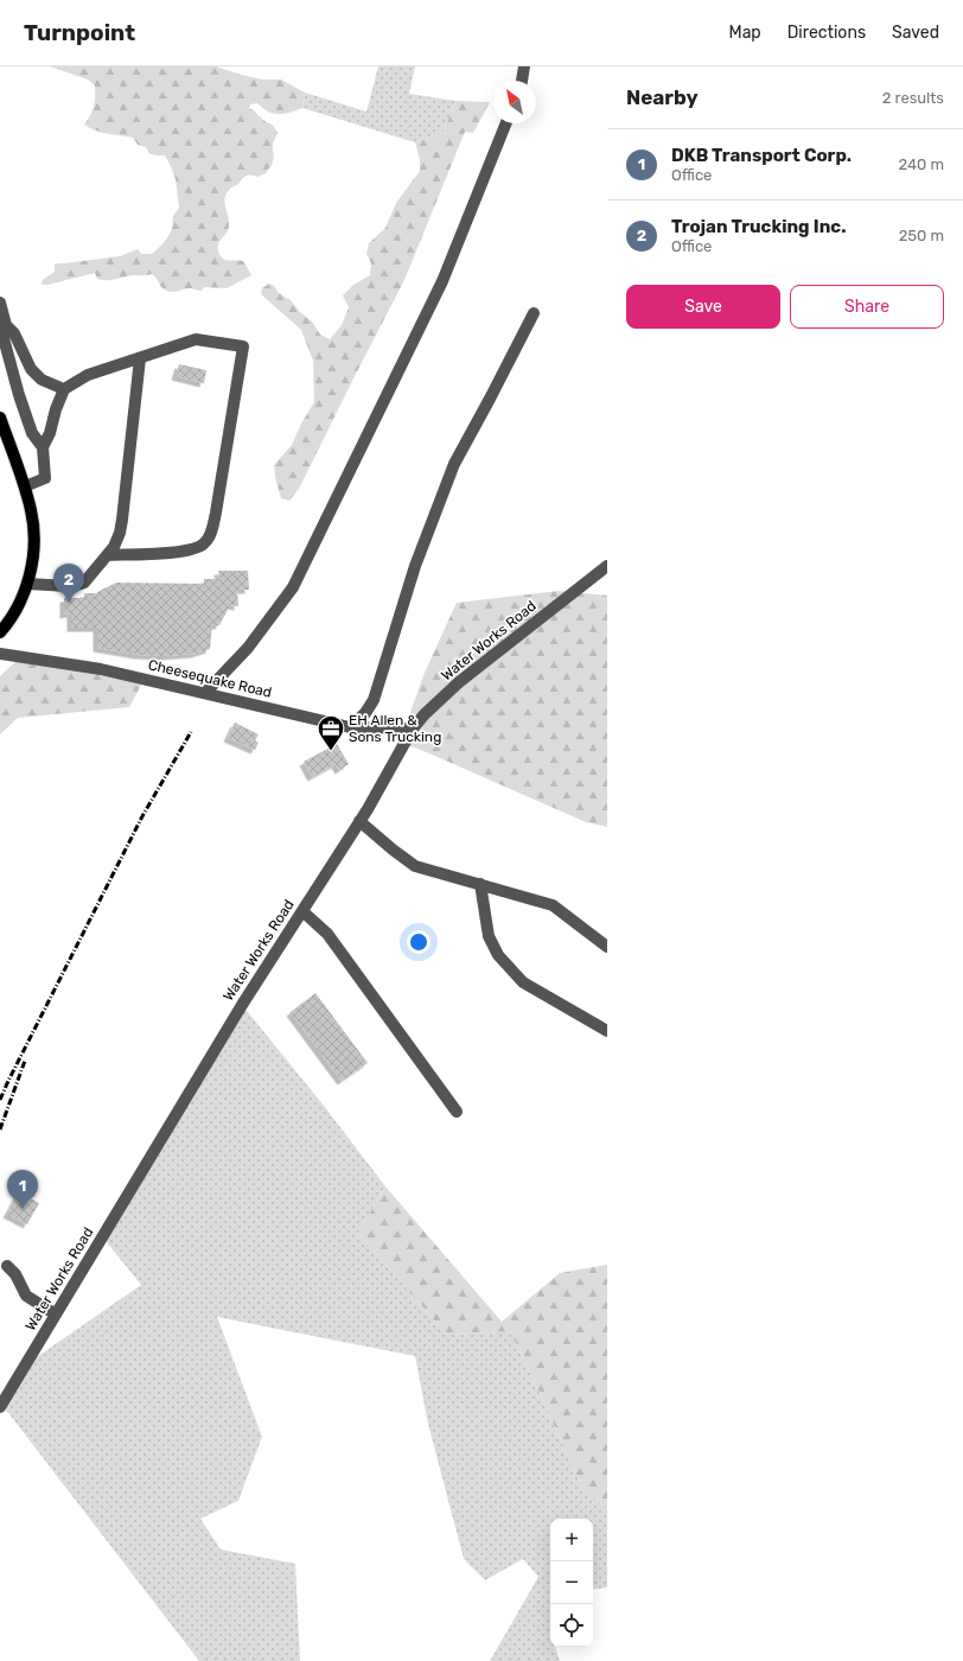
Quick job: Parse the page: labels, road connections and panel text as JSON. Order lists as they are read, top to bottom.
{
  "streets": {
    "street": ["Water Works Road", "Cheesequake Road"]
  },
  "crossings": [
    ["Water Works Road", "Cheesequake Road"]
  ],
  "places": {
    "office": ["EH Allen & Sons Trucking"]
  },
  "north": "top left",
  "page": {
    "header": "Turnpoint",
    "nav": ["Map", "Directions", "Saved"],
    "heading": ["Nearby", "2 results"],
    "list": [
      {
        "mark": "1",
        "name": "DKB Transport Corp.",
        "note": "Office",
        "value": "240 m"
      },
      {
        "mark": "2",
        "name": "Trojan Trucking Inc.",
        "note": "Office",
        "value": "250 m"
      }
    ],
    "buttons": ["Save", "Share"],
    "pins": ["2", "1"],
    "map_buttons": ["+", "−"]
  }
}
